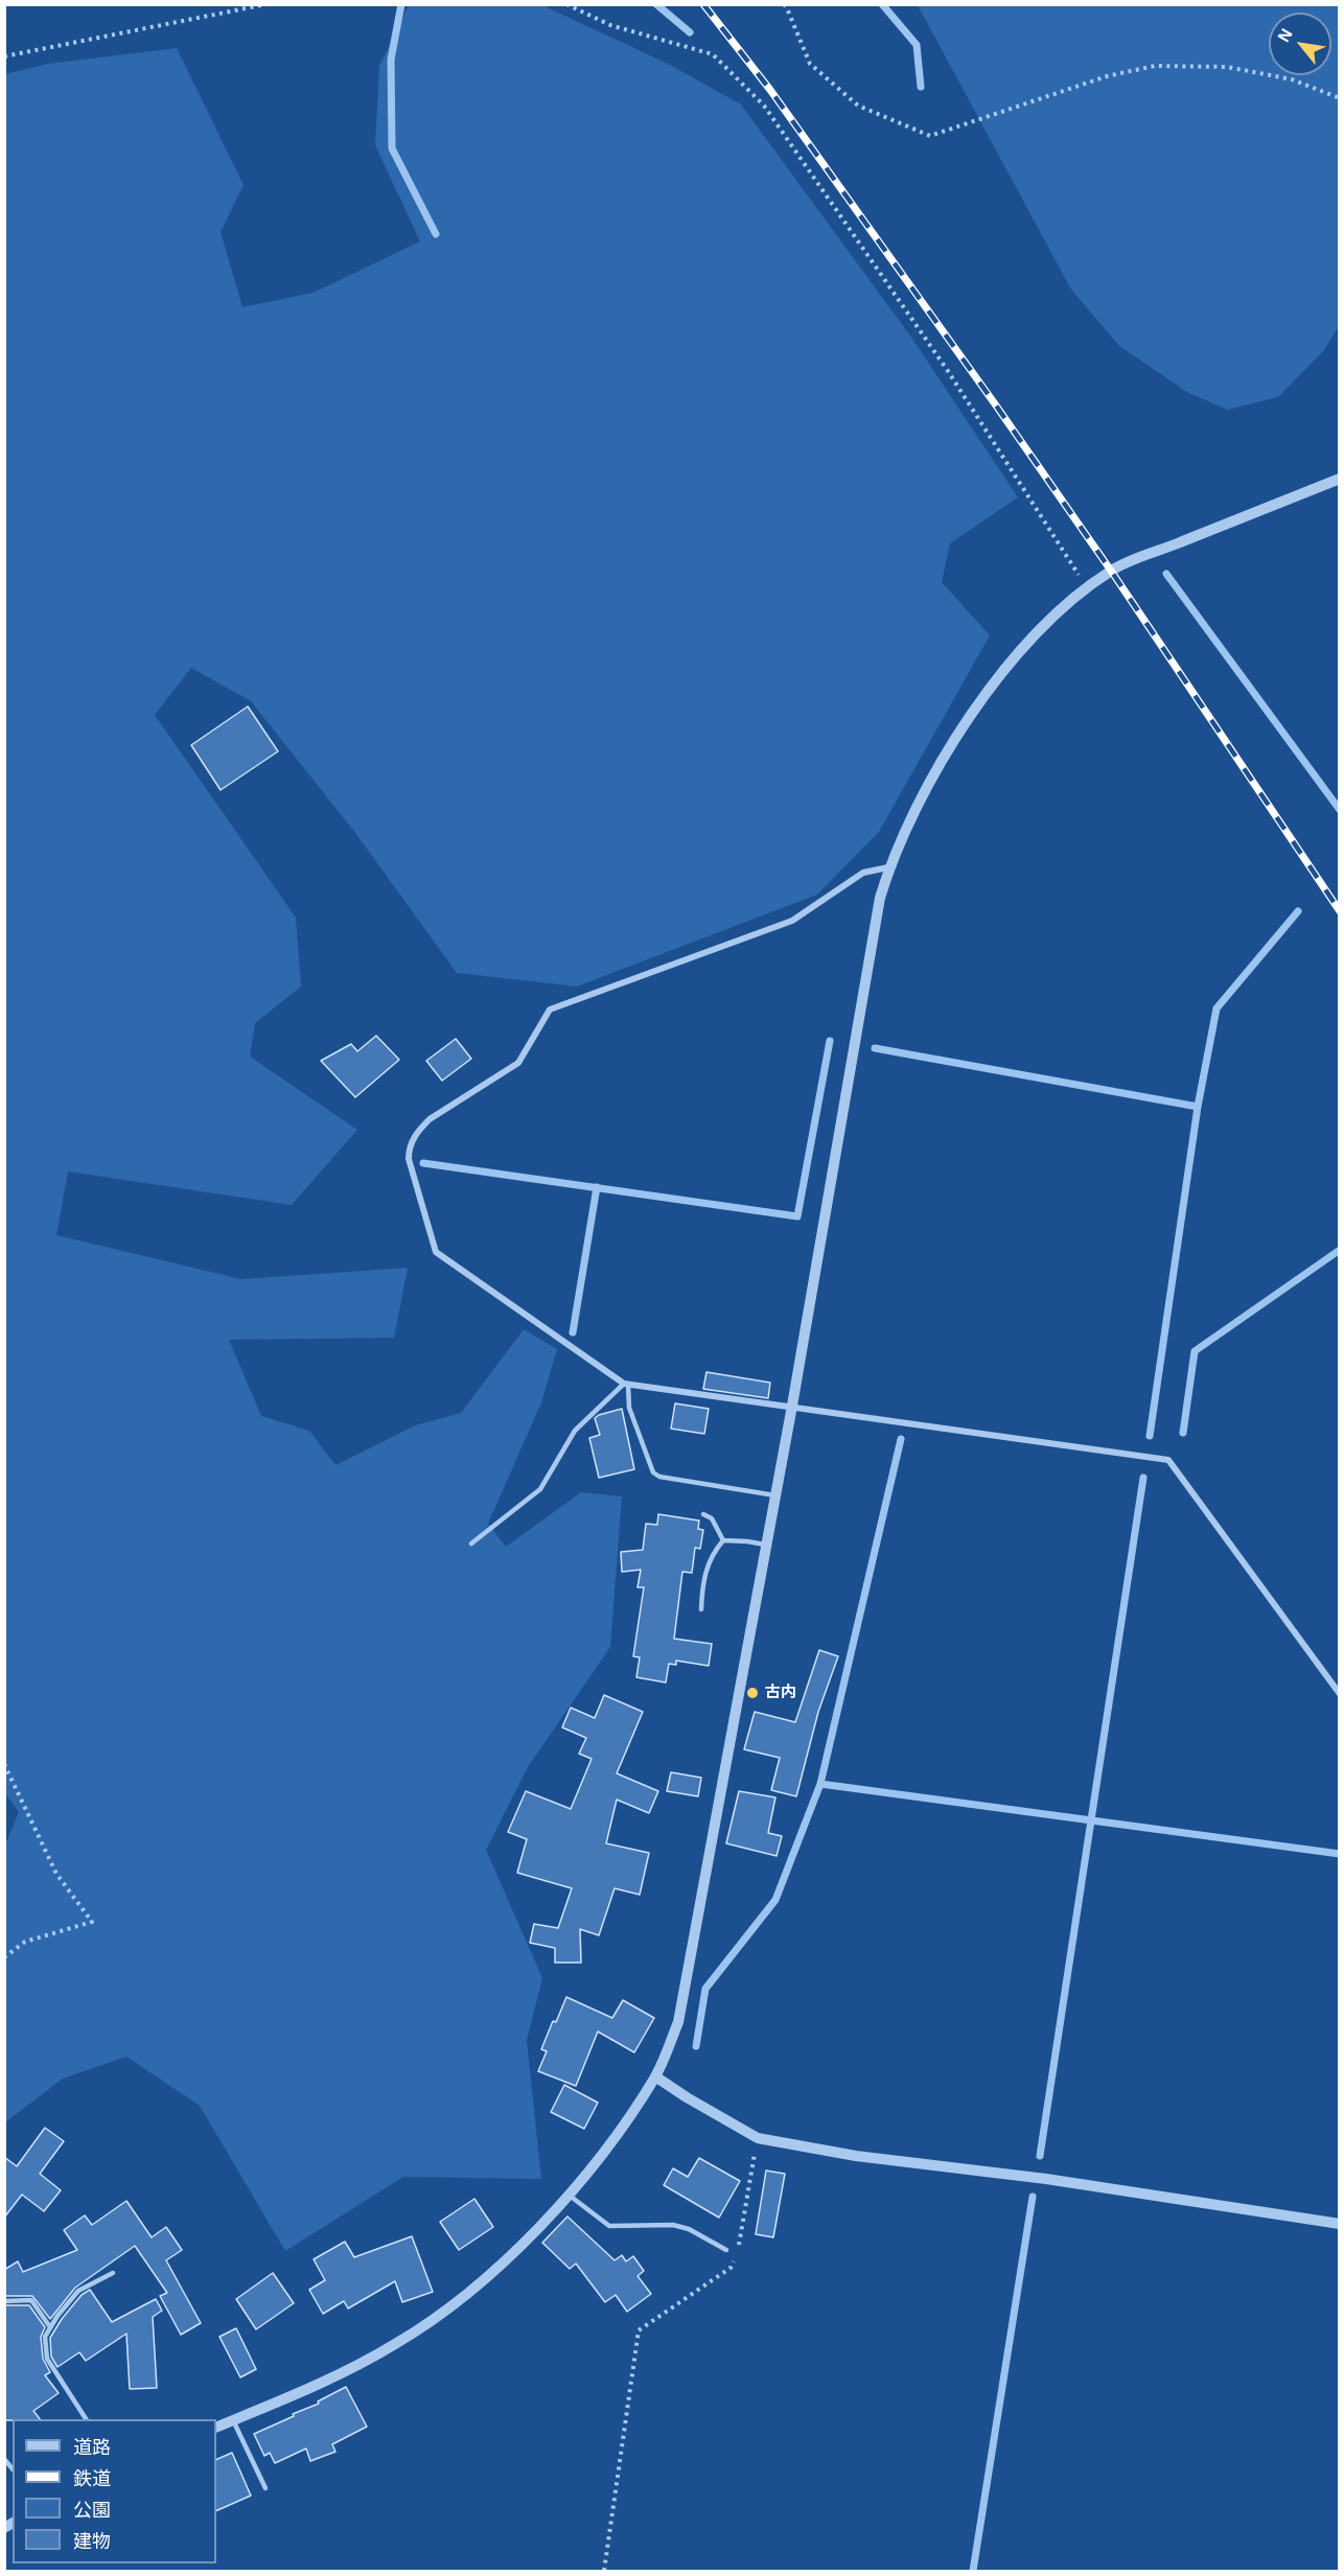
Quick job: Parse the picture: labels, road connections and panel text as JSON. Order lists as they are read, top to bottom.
{
  "places": ["古内"],
  "legend": [
    "道路",
    "鉄道",
    "公園",
    "建物"
  ],
  "north": "top left"
}
